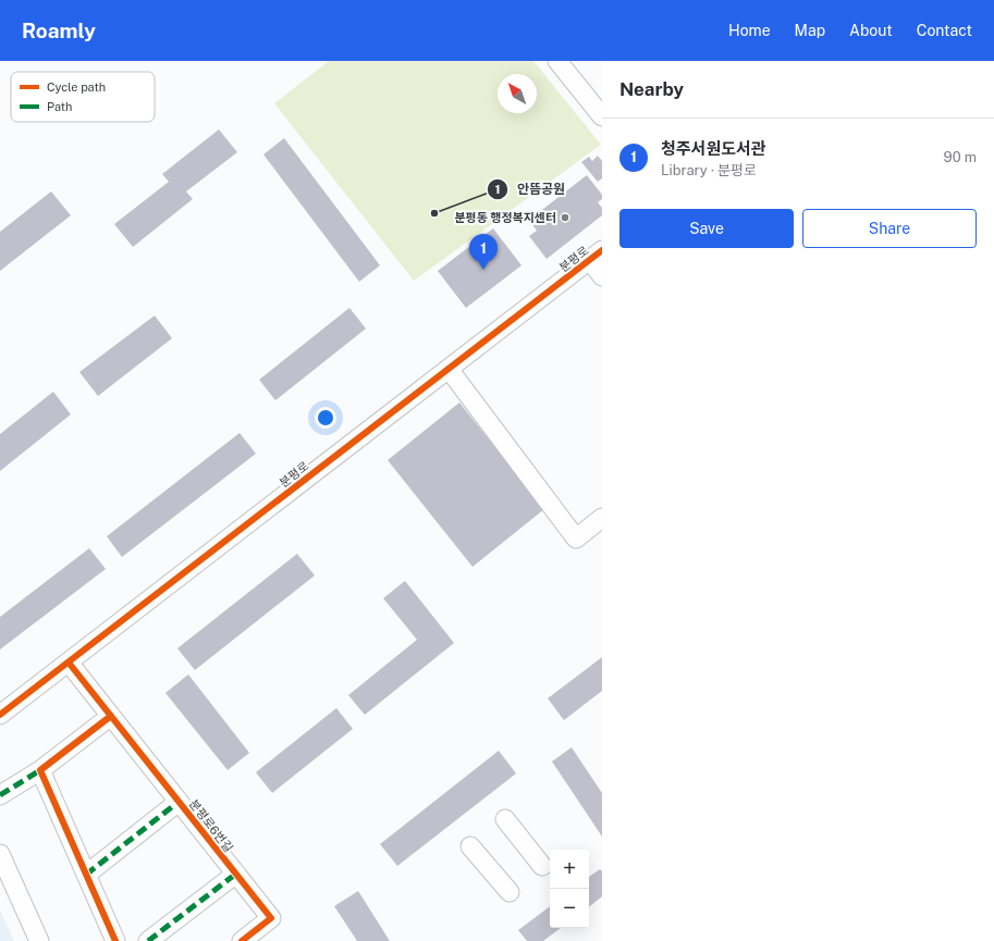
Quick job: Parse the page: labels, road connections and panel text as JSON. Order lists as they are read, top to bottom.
{
  "streets": {
    "street": ["분평로", "분평로6번길"]
  },
  "crossings": [
    ["분평로", "분평로6번길"]
  ],
  "places": ["안뜸공원", "분평동 행정복지센터"],
  "legend": ["Cycle path", "Path"],
  "north": "top left",
  "page": {
    "header": "Roamly",
    "nav": [
      "Home",
      "Map",
      "About",
      "Contact"
    ],
    "heading": "Nearby",
    "list": [
      {
        "mark": "1",
        "name": "청주서원도서관",
        "note": "Library · 분평로",
        "value": "90 m"
      }
    ],
    "buttons": ["Save", "Share"],
    "pins": "1",
    "map_buttons": ["+", "−"]
  }
}
